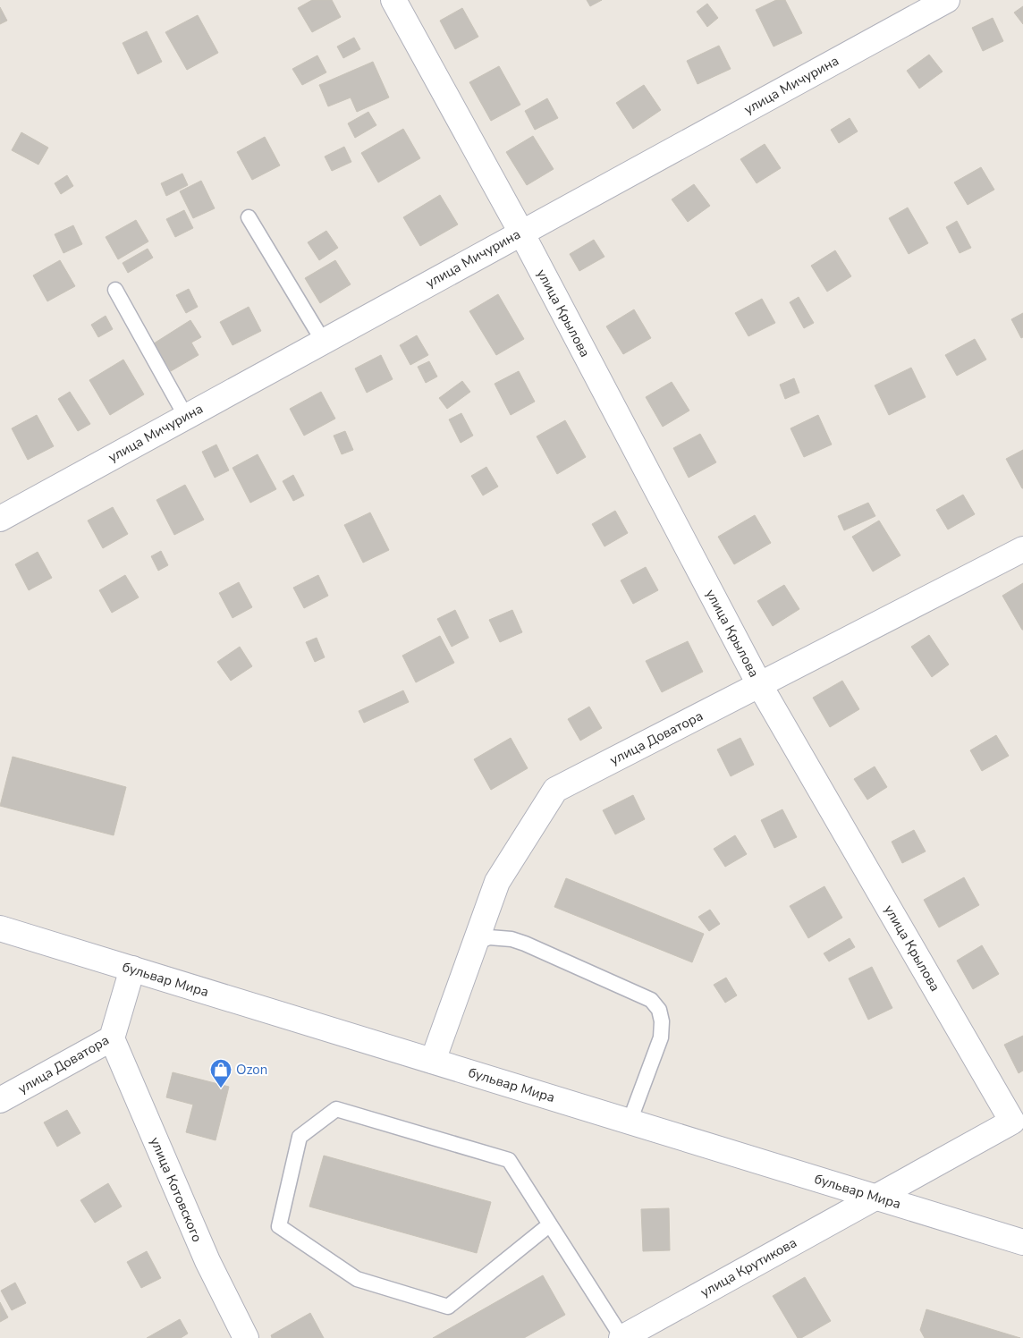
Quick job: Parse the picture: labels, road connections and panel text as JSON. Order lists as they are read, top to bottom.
{
  "streets": {
    "street": [
      "улица Мичурина",
      "улица Крылова",
      "улица Доватора",
      "бульвар Мира",
      "улица Котовского",
      "улица Крутикова"
    ]
  },
  "crossings": [
    ["улица Мичурина", "улица Крылова"],
    ["улица Крылова", "улица Доватора"],
    ["улица Крылова", "бульвар Мира"],
    ["улица Крылова", "улица Крутикова"],
    ["улица Доватора", "бульвар Мира"],
    ["улица Доватора", "улица Котовского"],
    ["бульвар Мира", "улица Крутикова"]
  ],
  "places": {
    "shop": ["Ozon"]
  }
}
